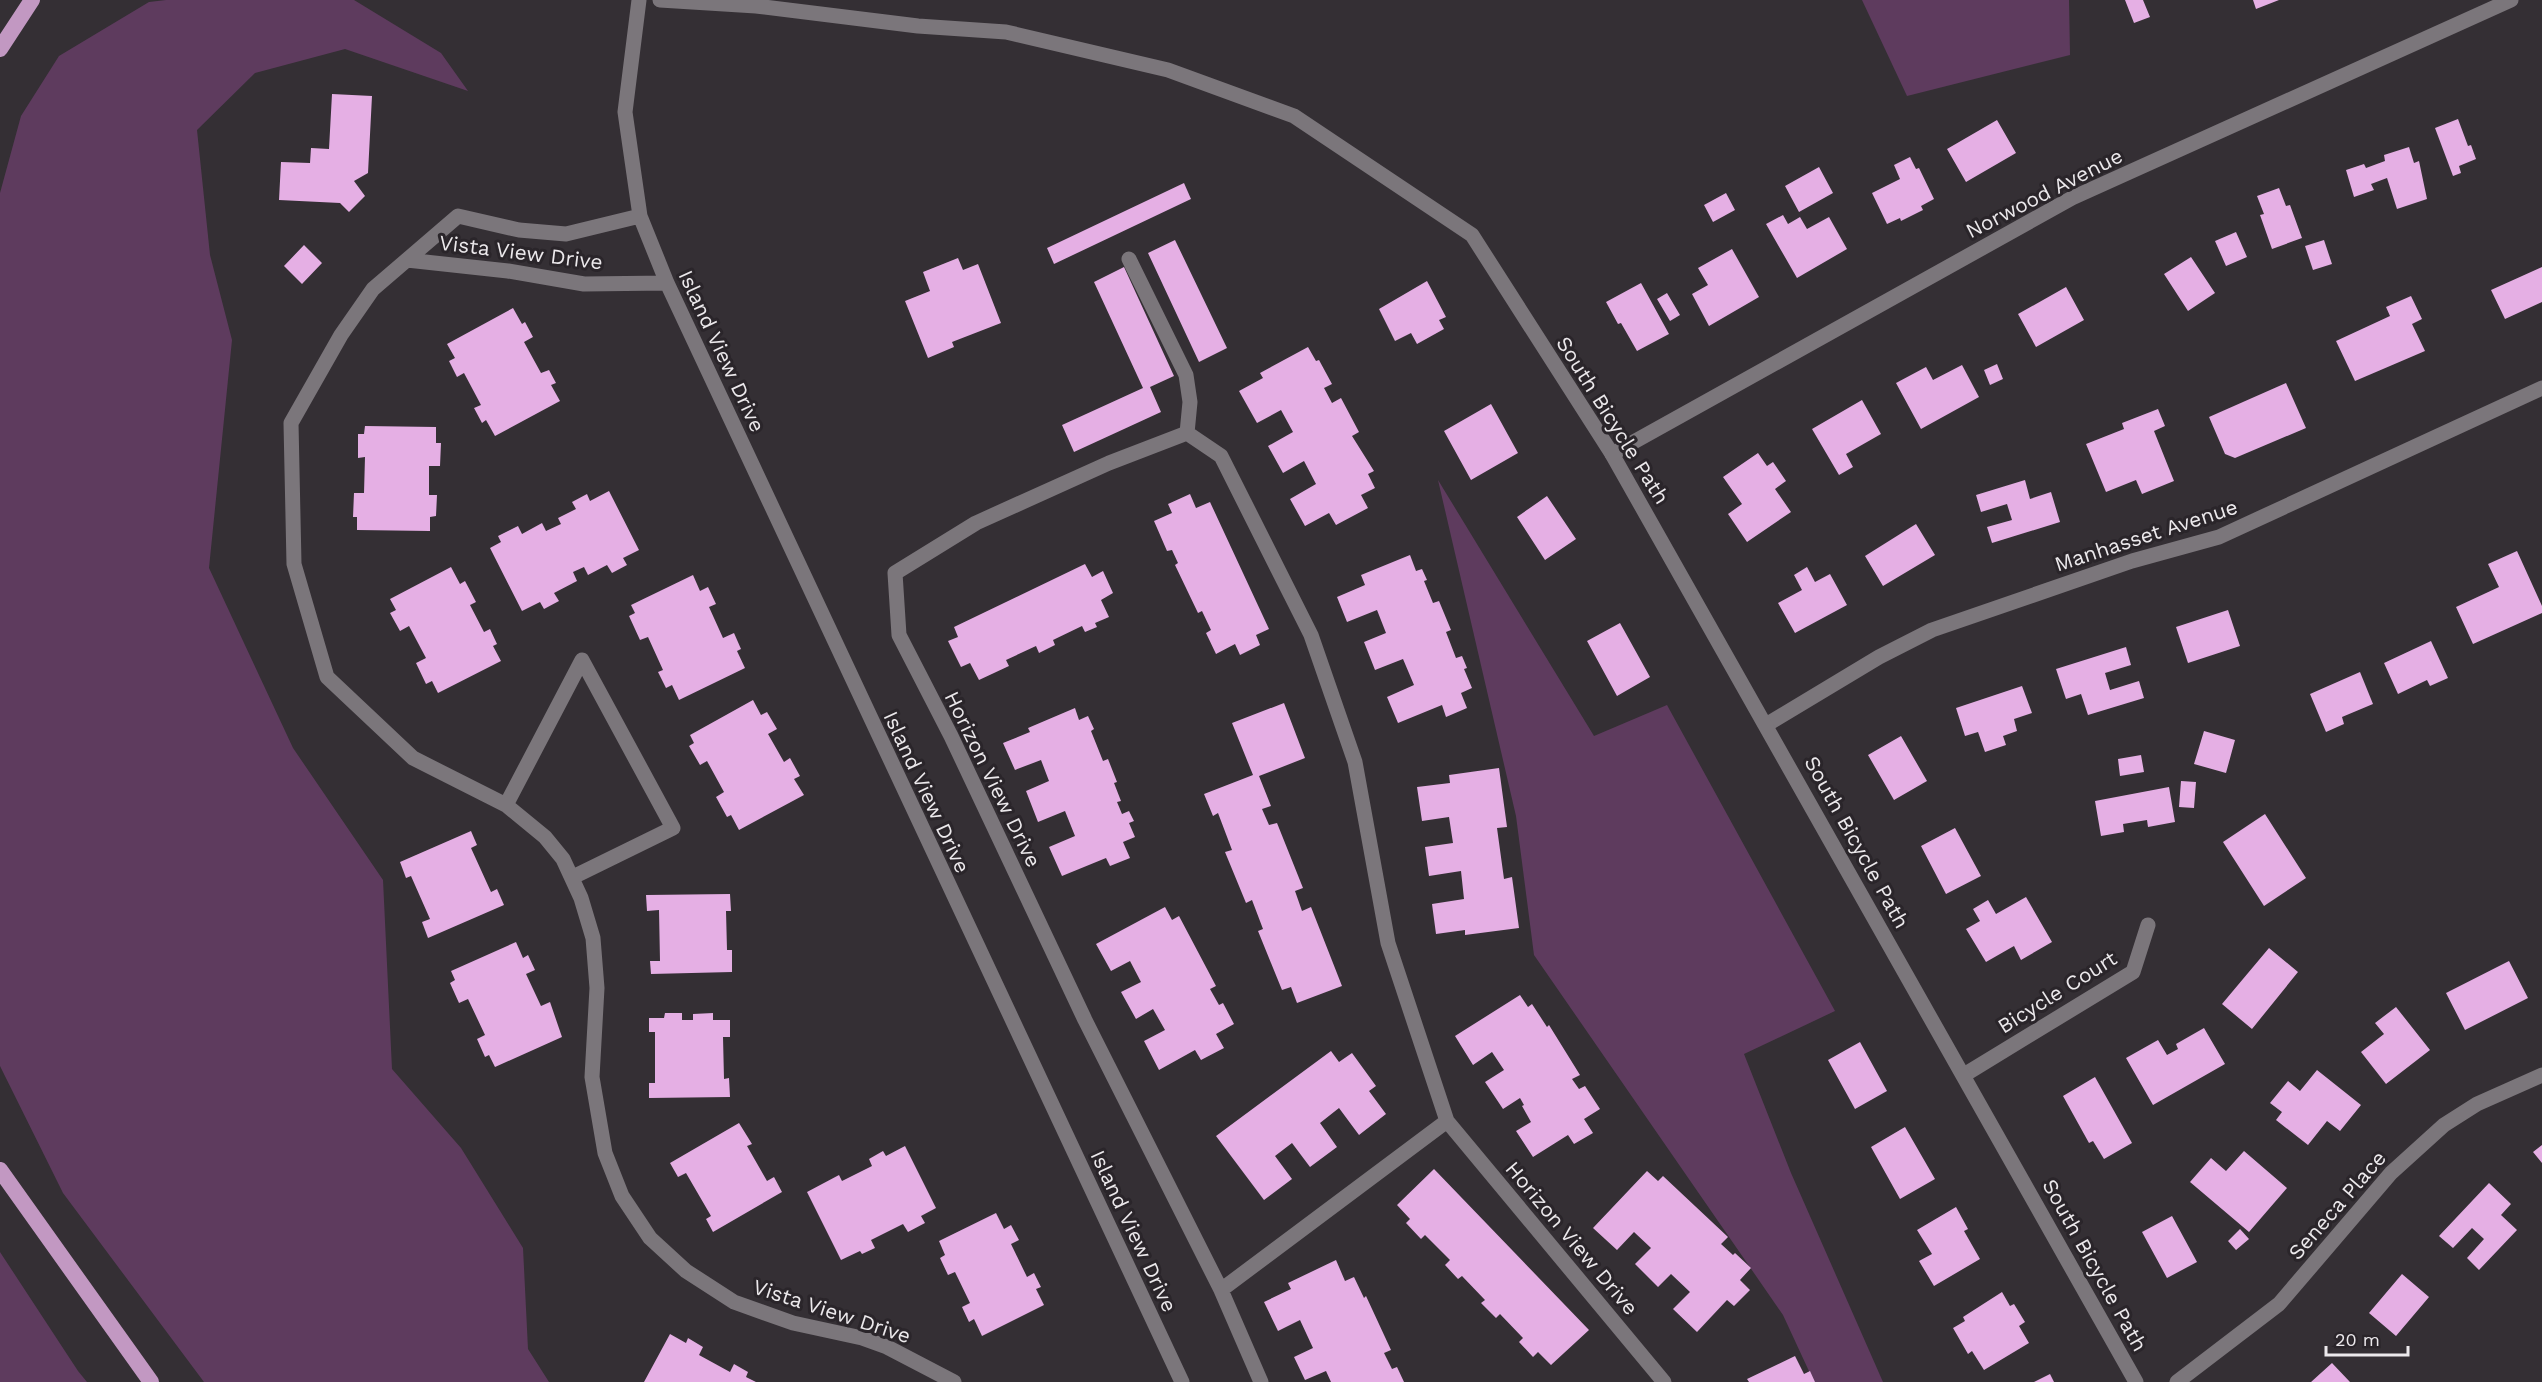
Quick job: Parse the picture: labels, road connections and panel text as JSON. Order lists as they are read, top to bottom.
{
  "streets": {
    "street": [
      "Norwood Avenue",
      "Vista View Drive",
      "Island View Drive",
      "South Bicycle Path",
      "Manhasset Avenue",
      "Horizon View Drive",
      "Bicycle Court",
      "Seneca Place"
    ]
  },
  "crossings": [
    ["Norwood Avenue", "South Bicycle Path"],
    ["Vista View Drive", "Island View Drive"],
    ["South Bicycle Path", "Manhasset Avenue"],
    ["South Bicycle Path", "Bicycle Court"]
  ],
  "scale_bar": "20 m"
}
